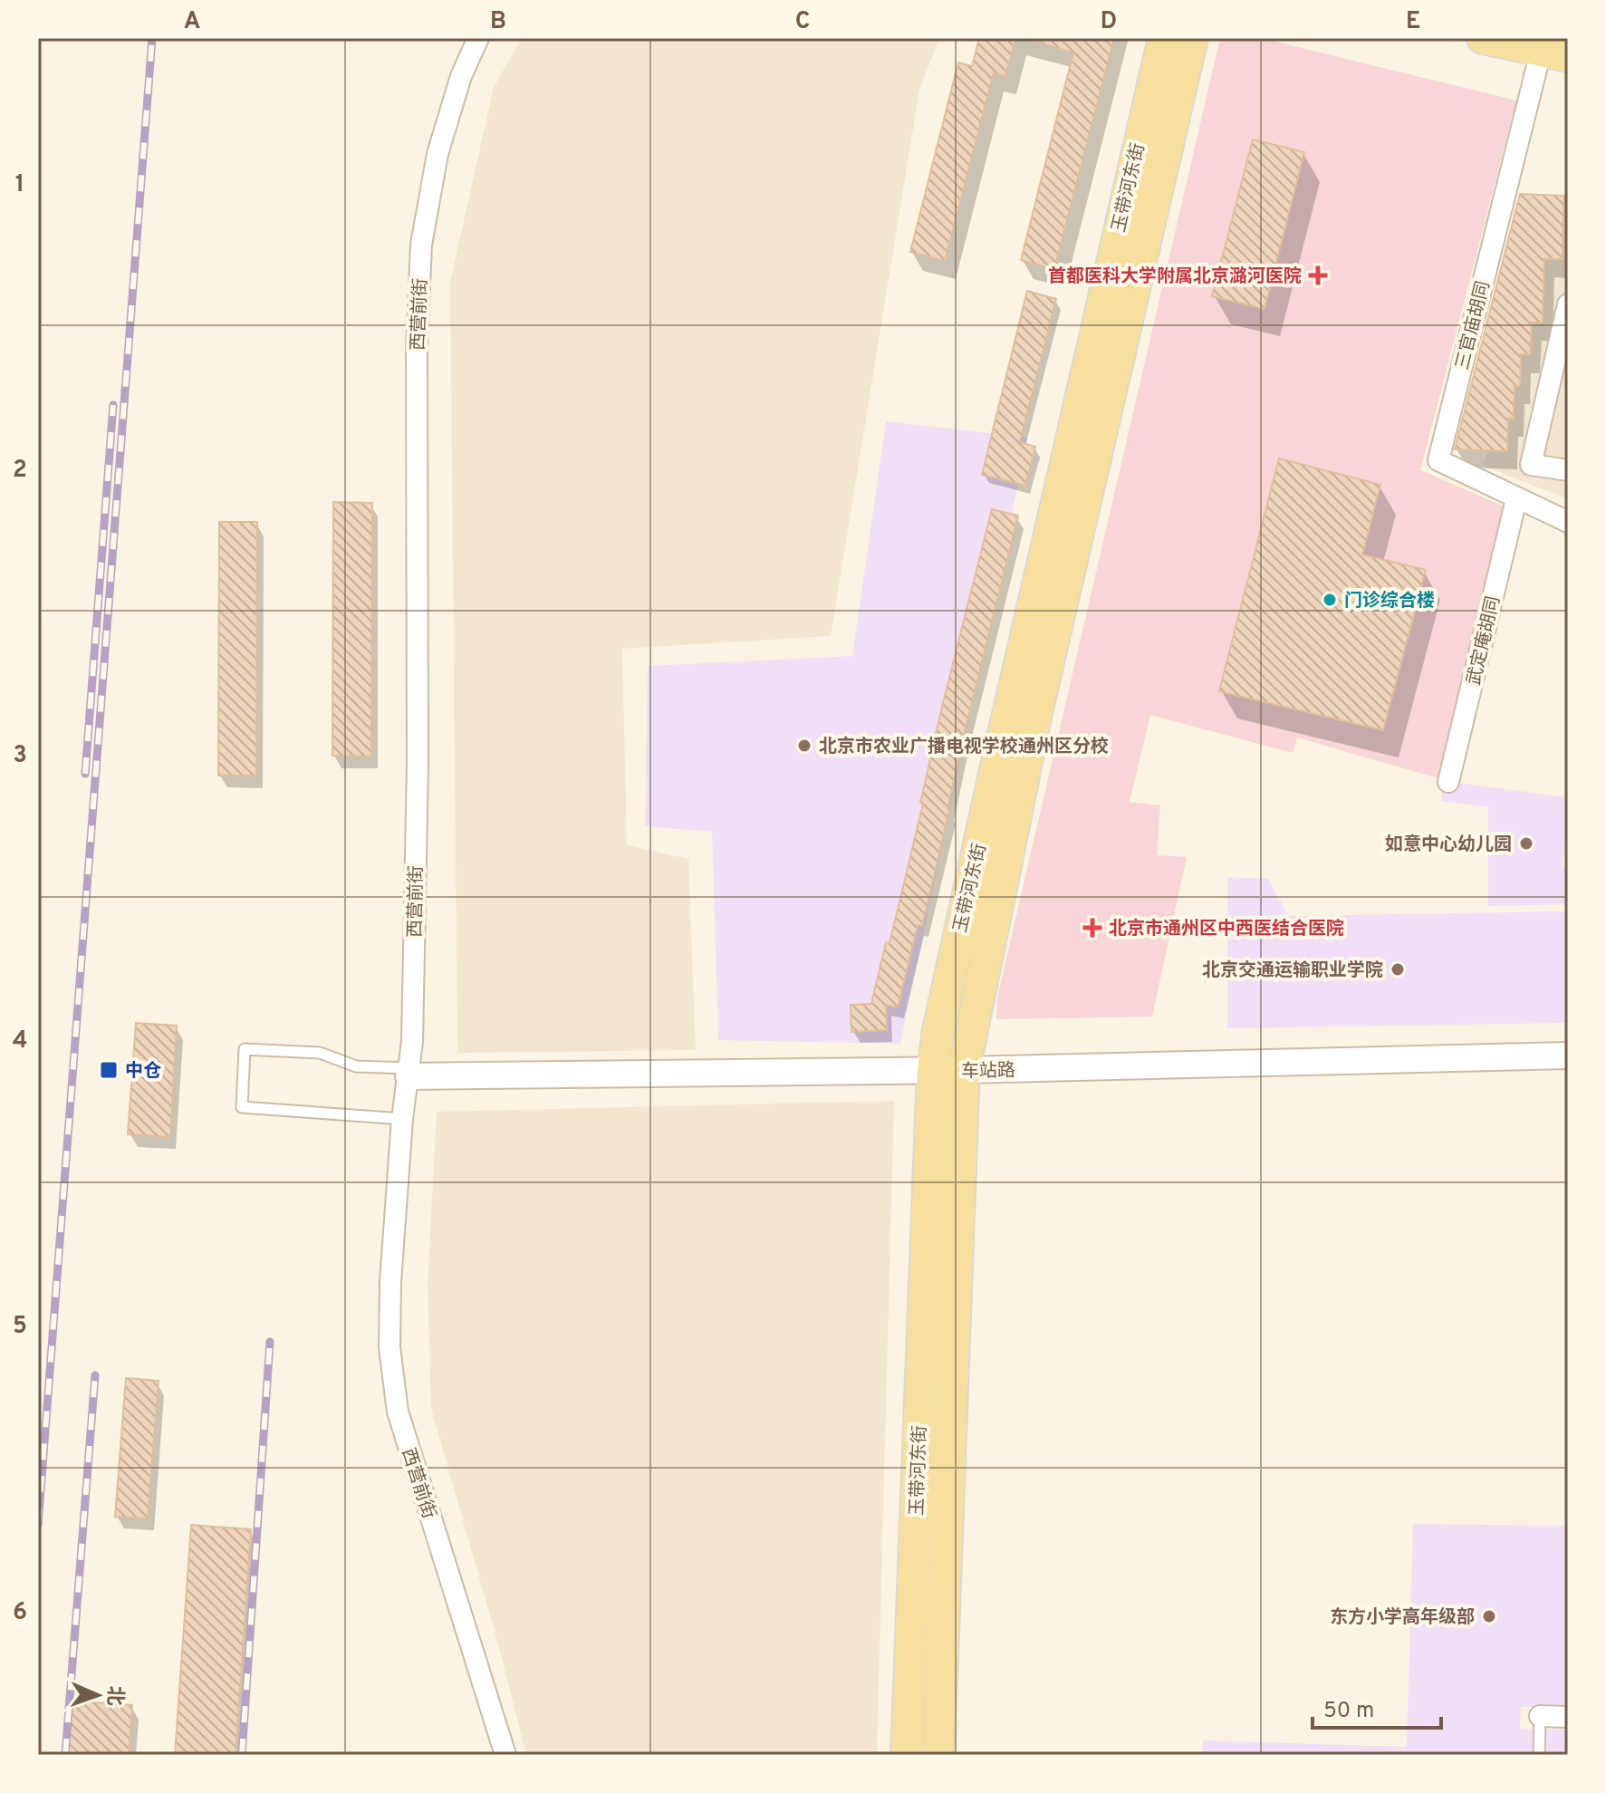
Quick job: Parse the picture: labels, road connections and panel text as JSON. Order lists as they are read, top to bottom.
{
  "streets": {
    "main road": ["玉带河东街"],
    "street": [
      "西营前街",
      "三官庙胡同",
      "武定庵胡同",
      "车站路"
    ]
  },
  "crossings": [
    ["玉带河东街", "车站路"],
    ["西营前街", "车站路"],
    ["三官庙胡同", "武定庵胡同"]
  ],
  "places": {
    "health": ["首都医科大学附属北京潞河医院", "北京市通州区中西医结合医院"],
    "other": [
      "门诊综合楼",
      "北京市农业广播电视学校通州区分校",
      "如意中心幼儿园",
      "北京交通运输职业学院",
      "东方小学高年级部"
    ],
    "transit": ["中仓"]
  },
  "scale_bar": "50 m",
  "north": "right",
  "grid": {
    "columns": [
      "A",
      "B",
      "C",
      "D",
      "E"
    ],
    "rows": [
      "1",
      "2",
      "3",
      "4",
      "5",
      "6"
    ]
  }
}
